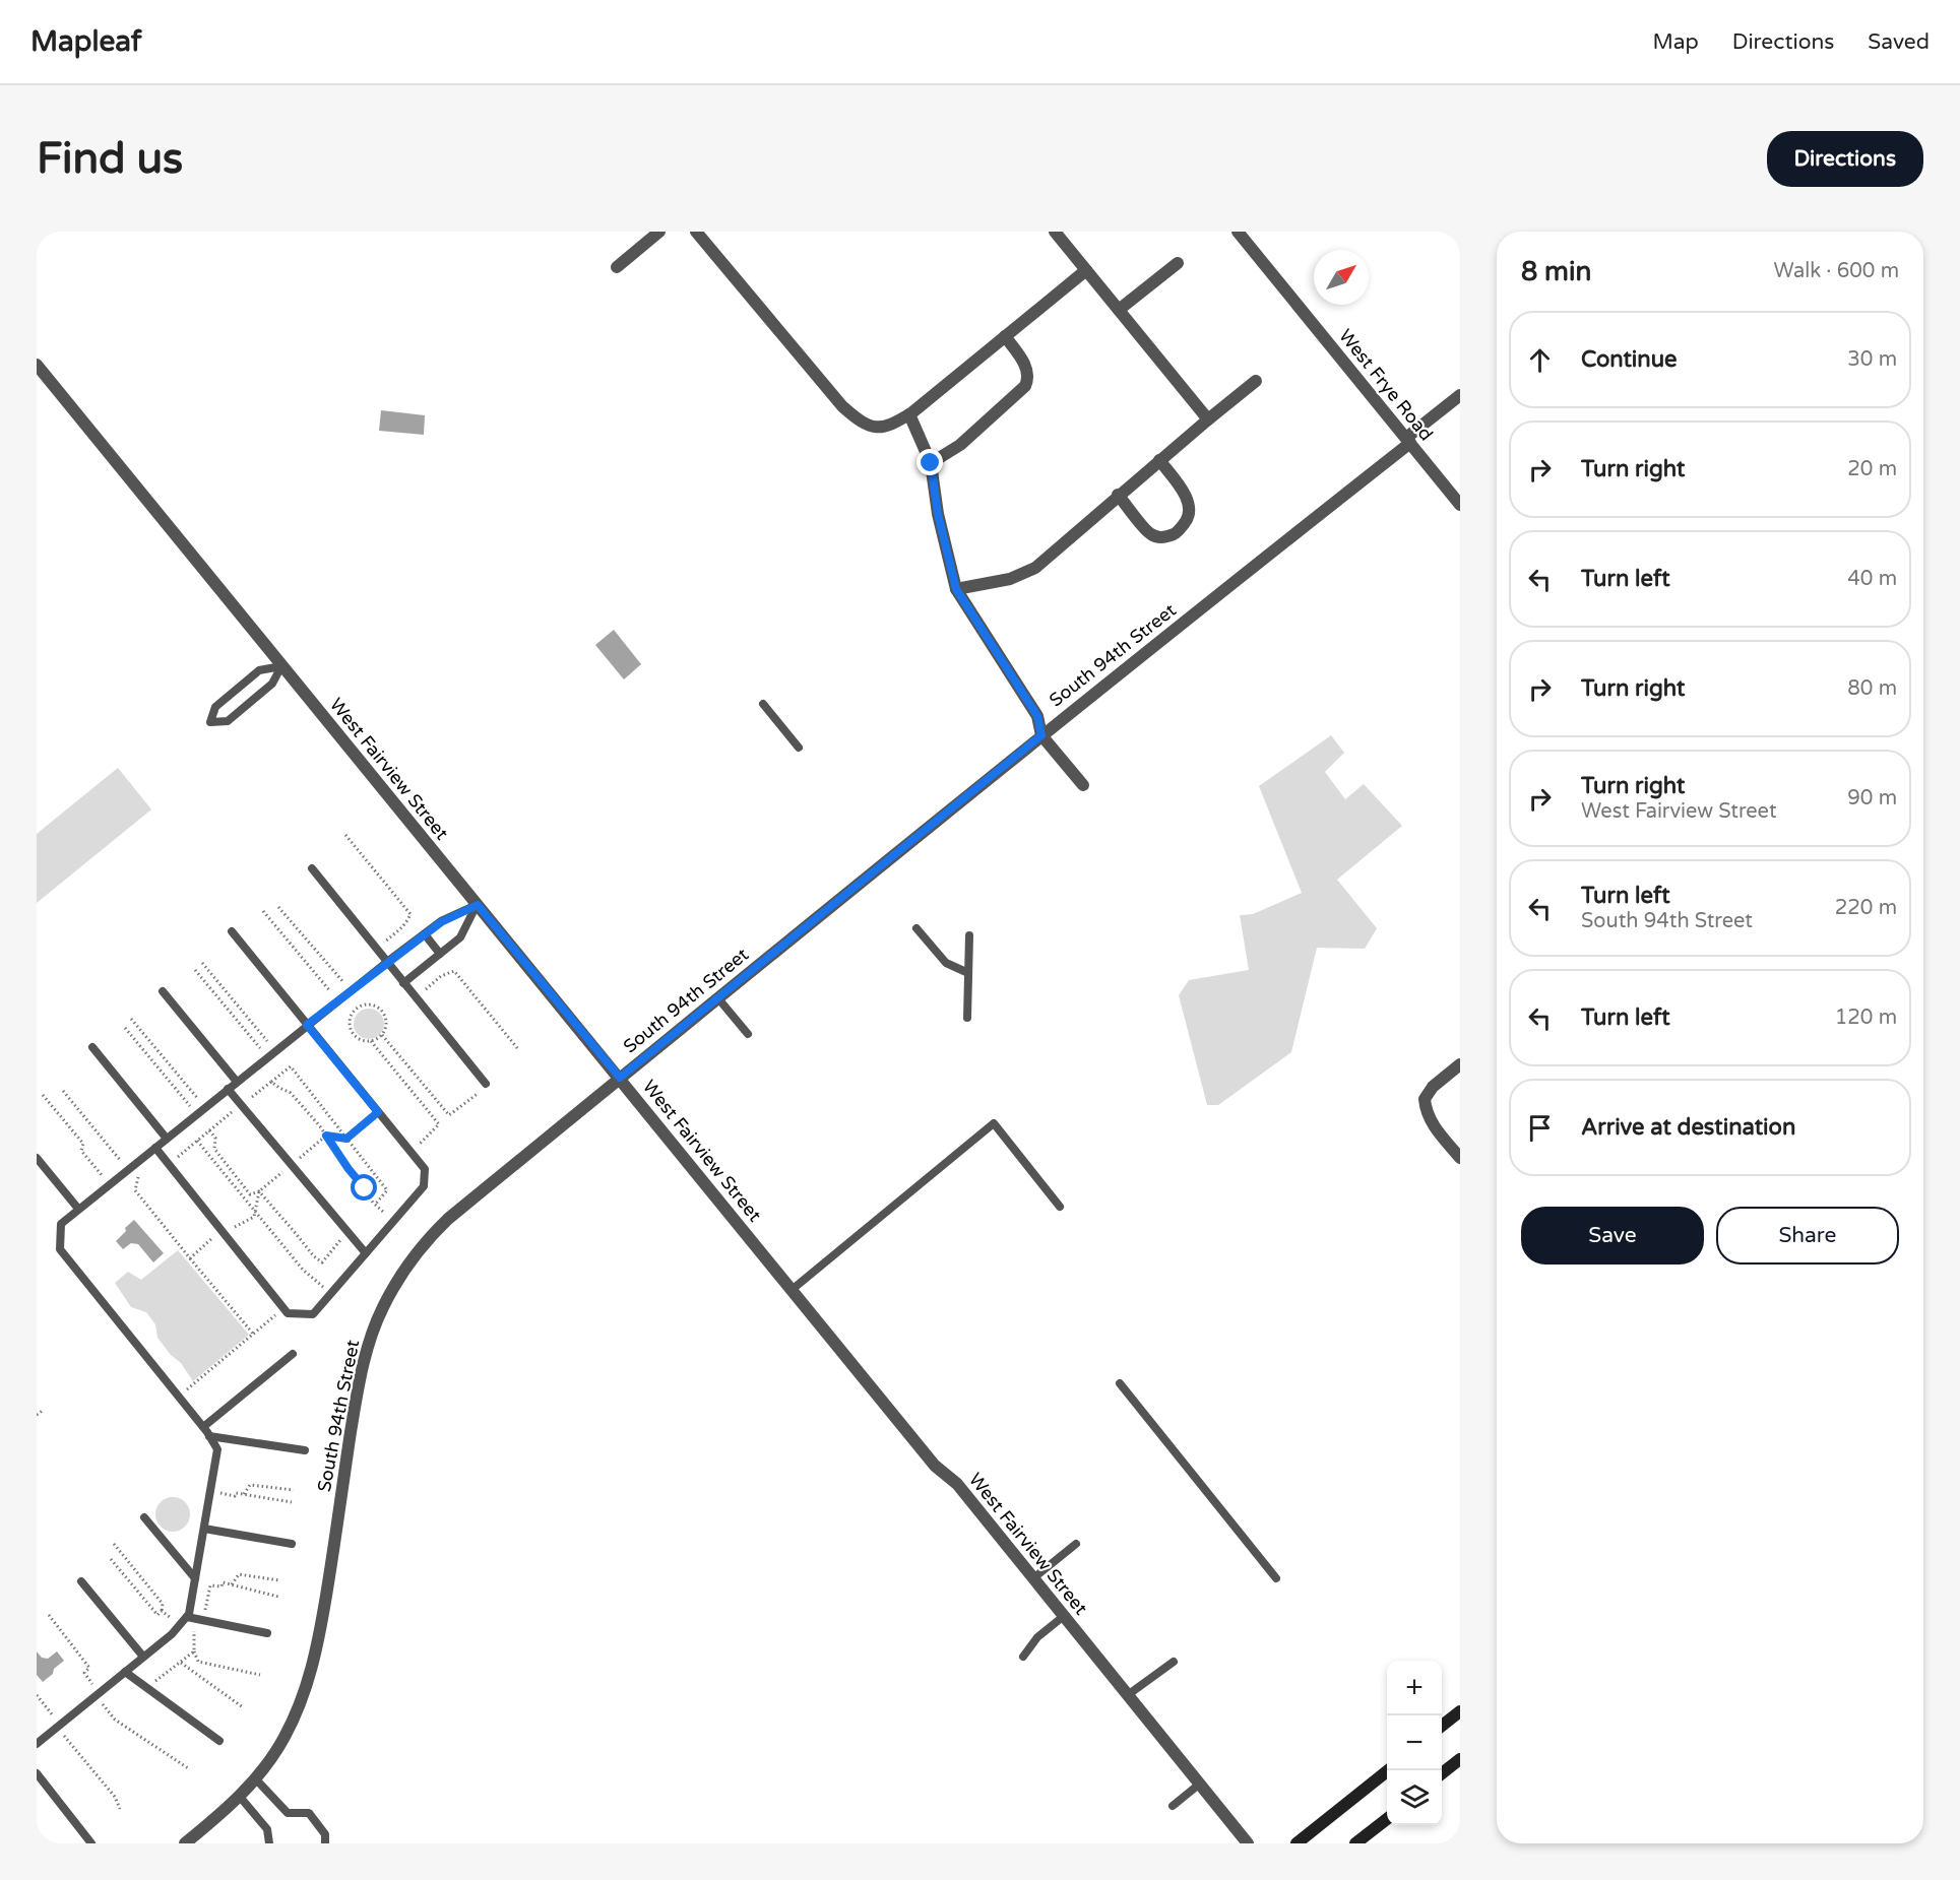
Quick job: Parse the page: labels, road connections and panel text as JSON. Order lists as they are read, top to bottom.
{
  "streets": {
    "street": ["West Frye Road", "South 94th Street", "West Fairview Street"]
  },
  "crossings": [
    ["West Frye Road", "South 94th Street"],
    ["South 94th Street", "West Fairview Street"]
  ],
  "north": "top right",
  "page": {
    "header": "Mapleaf",
    "nav": ["Map", "Directions", "Saved"],
    "buttons": [
      "Directions",
      ["Save", "Share"]
    ],
    "title": "Find us",
    "heading": ["8 min", "Walk · 600 m"],
    "list": [
      ["Continue", "30 m"],
      ["Turn right", "20 m"],
      ["Turn left", "40 m"],
      ["Turn right", "80 m"],
      ["Turn right", "West Fairview Street", "90 m"],
      ["Turn left", "South 94th Street", "220 m"],
      ["Turn left", "120 m"],
      "Arrive at destination"
    ],
    "map_buttons": ["+", "−"]
  }
}
